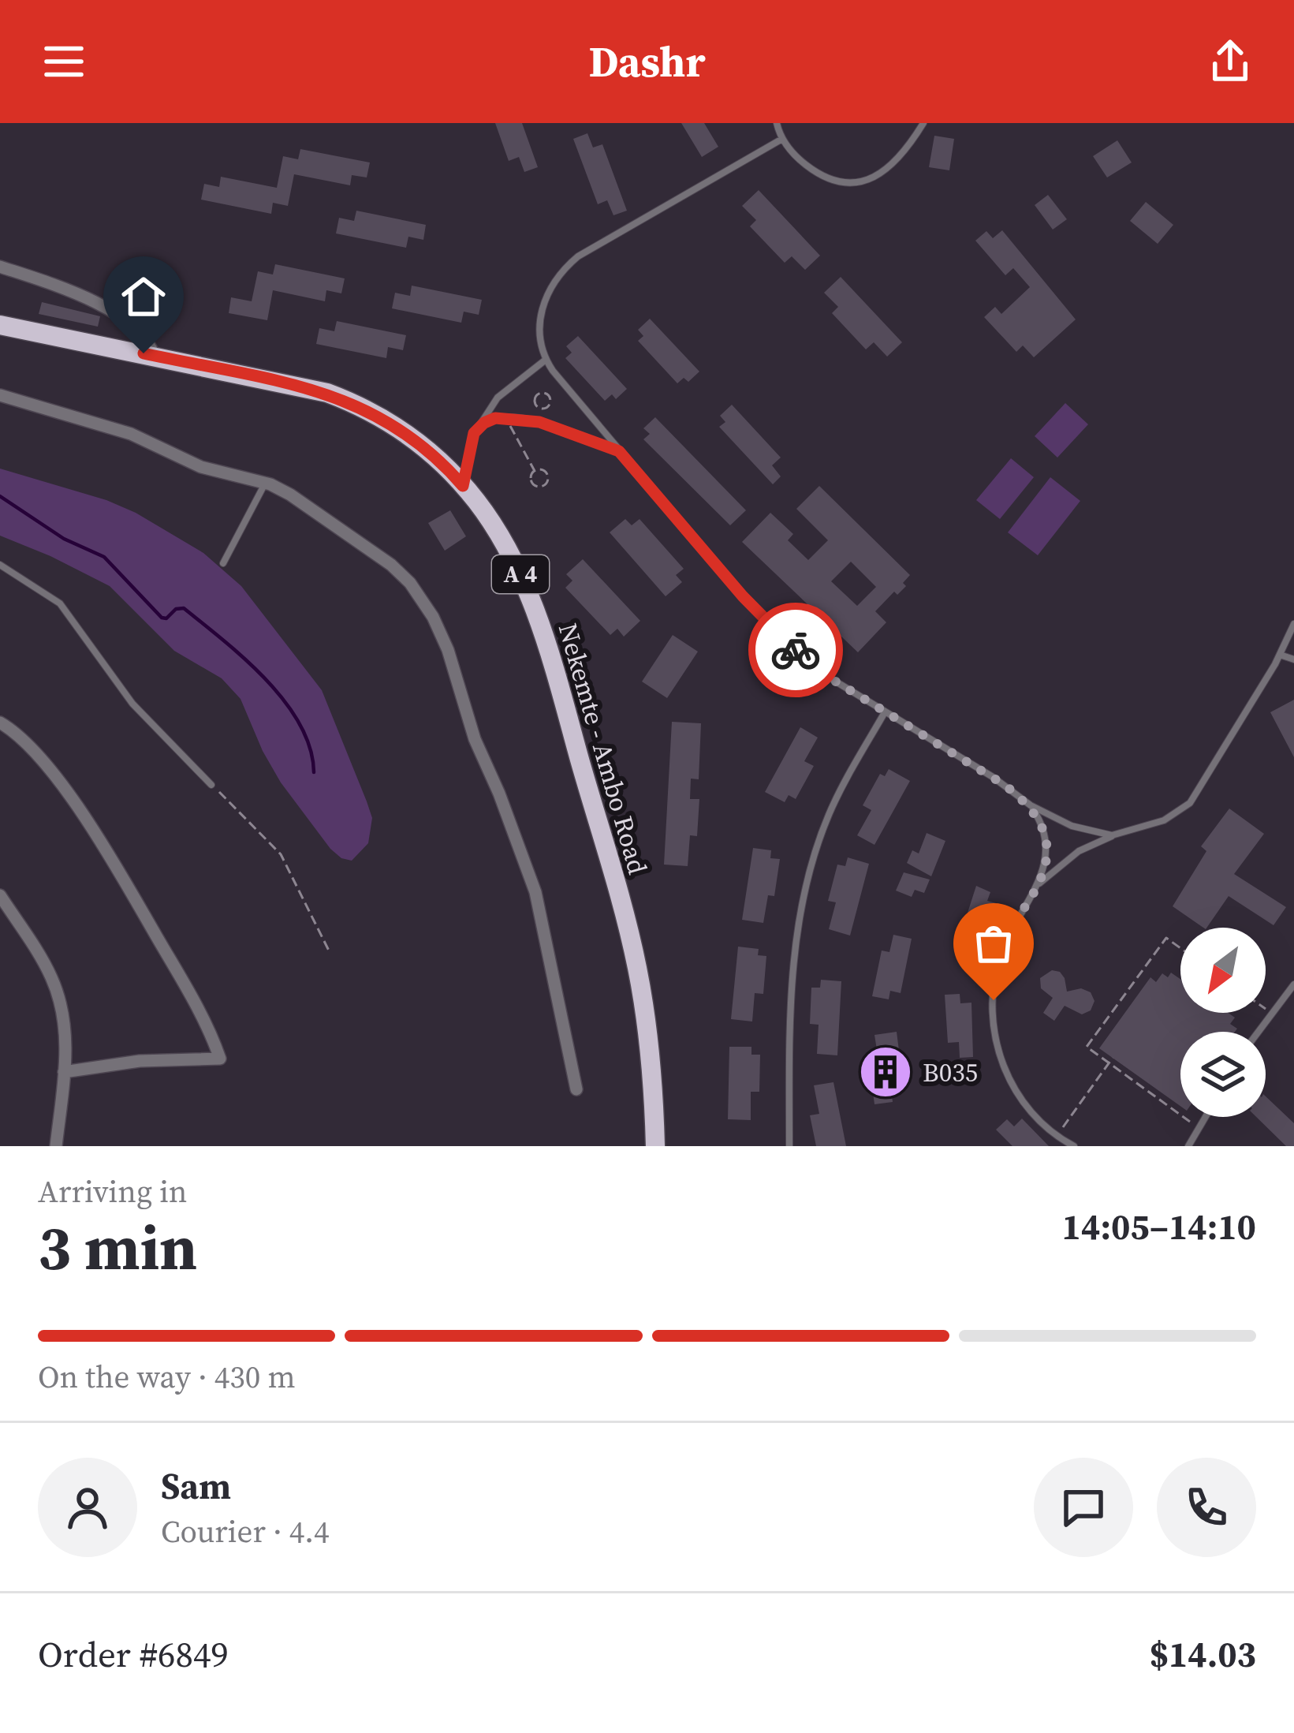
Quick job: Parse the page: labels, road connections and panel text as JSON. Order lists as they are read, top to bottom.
{
  "streets": {
    "highway": ["A 4", "Nekemte - Ambo Road"]
  },
  "places": {
    "building": ["B035"]
  },
  "north": "bottom left",
  "page": {
    "header": "Dashr",
    "heading": ["3 min", "Arriving in", "14:05–14:10"],
    "panel": [
      "Sam",
      "Courier · 4.4",
      "Order #6849",
      "$14.03"
    ],
    "bar": "On the way · 430 m"
  }
}
